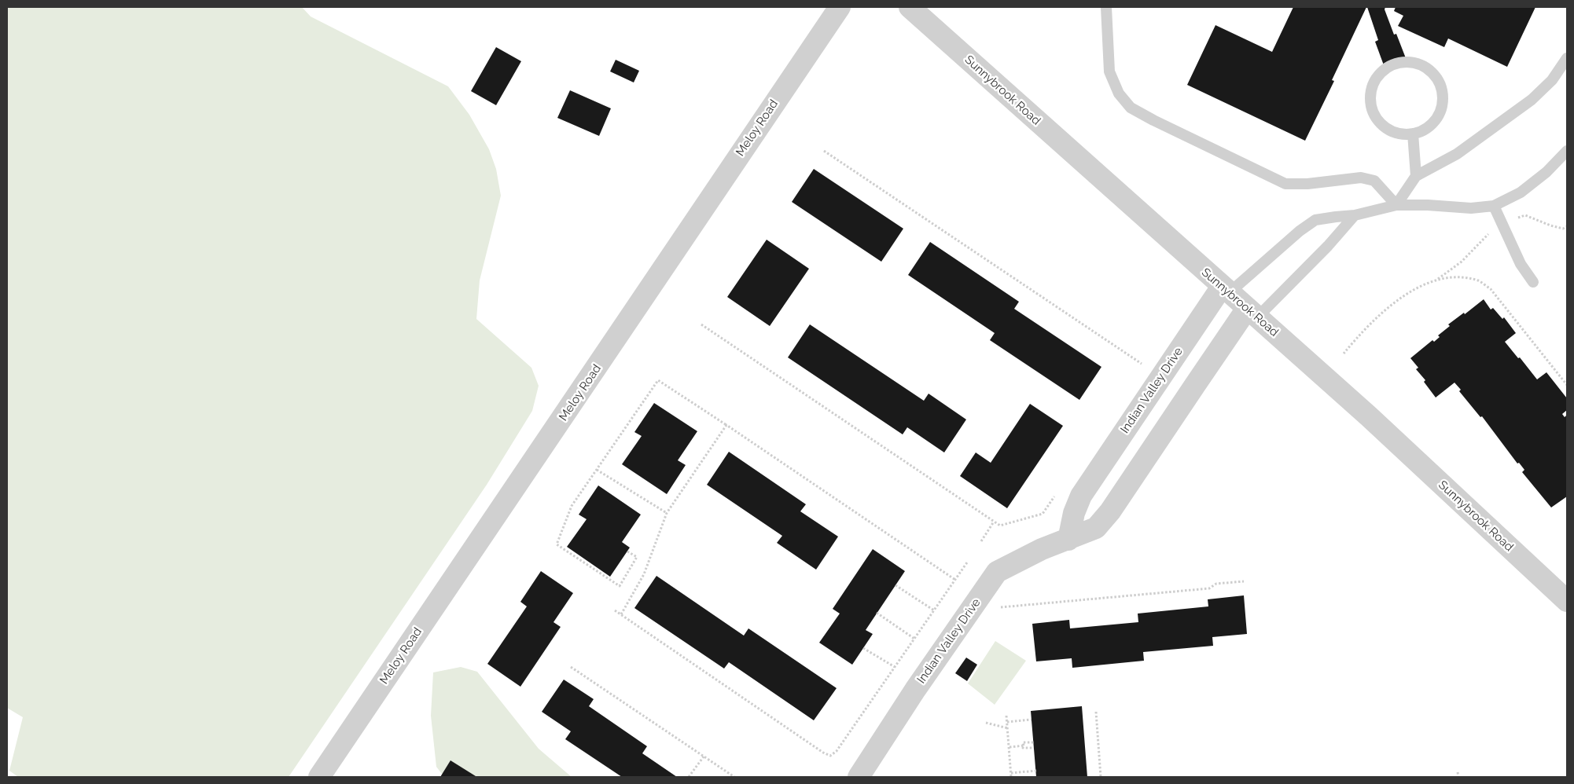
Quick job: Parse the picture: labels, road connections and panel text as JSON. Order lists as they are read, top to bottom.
{
  "streets": {
    "street": ["Sunnybrook Road", "Meloy Road", "Indian Valley Drive"]
  },
  "crossings": [
    ["Sunnybrook Road", "Indian Valley Drive"]
  ]
}
